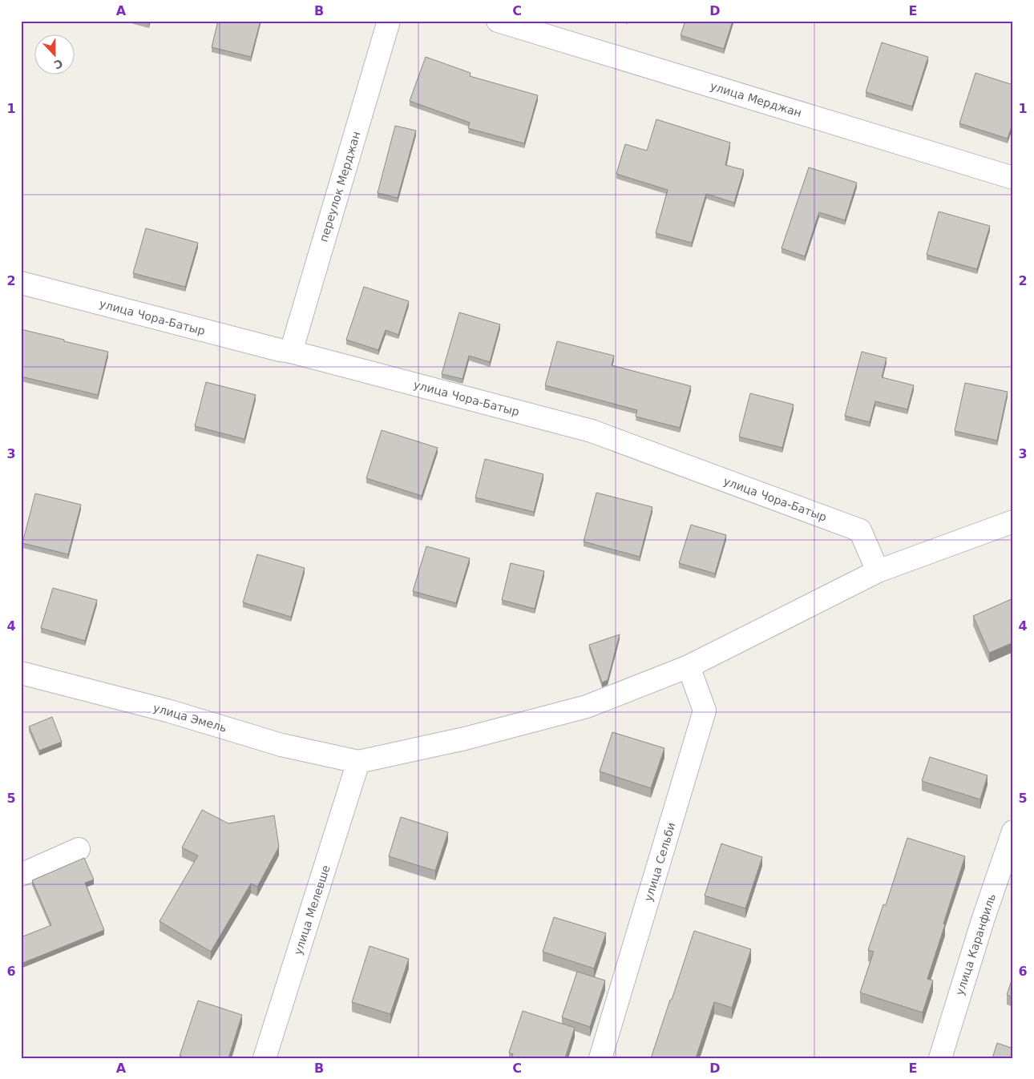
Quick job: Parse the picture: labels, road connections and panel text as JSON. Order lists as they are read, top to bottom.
{
  "streets": {
    "street": [
      "улица Мерджан",
      "переулок Мерджан",
      "улица Чора-Батыр",
      "улица Эмель",
      "улица Сельби",
      "улица Мелевше",
      "улица Каранфиль"
    ]
  },
  "crossings": [
    ["переулок Мерджан", "улица Чора-Батыр"],
    ["улица Эмель", "улица Мелевше"]
  ],
  "north": "bottom",
  "grid": {
    "columns": [
      "A",
      "B",
      "C",
      "D",
      "E"
    ],
    "rows": [
      "1",
      "2",
      "3",
      "4",
      "5",
      "6"
    ]
  }
}
